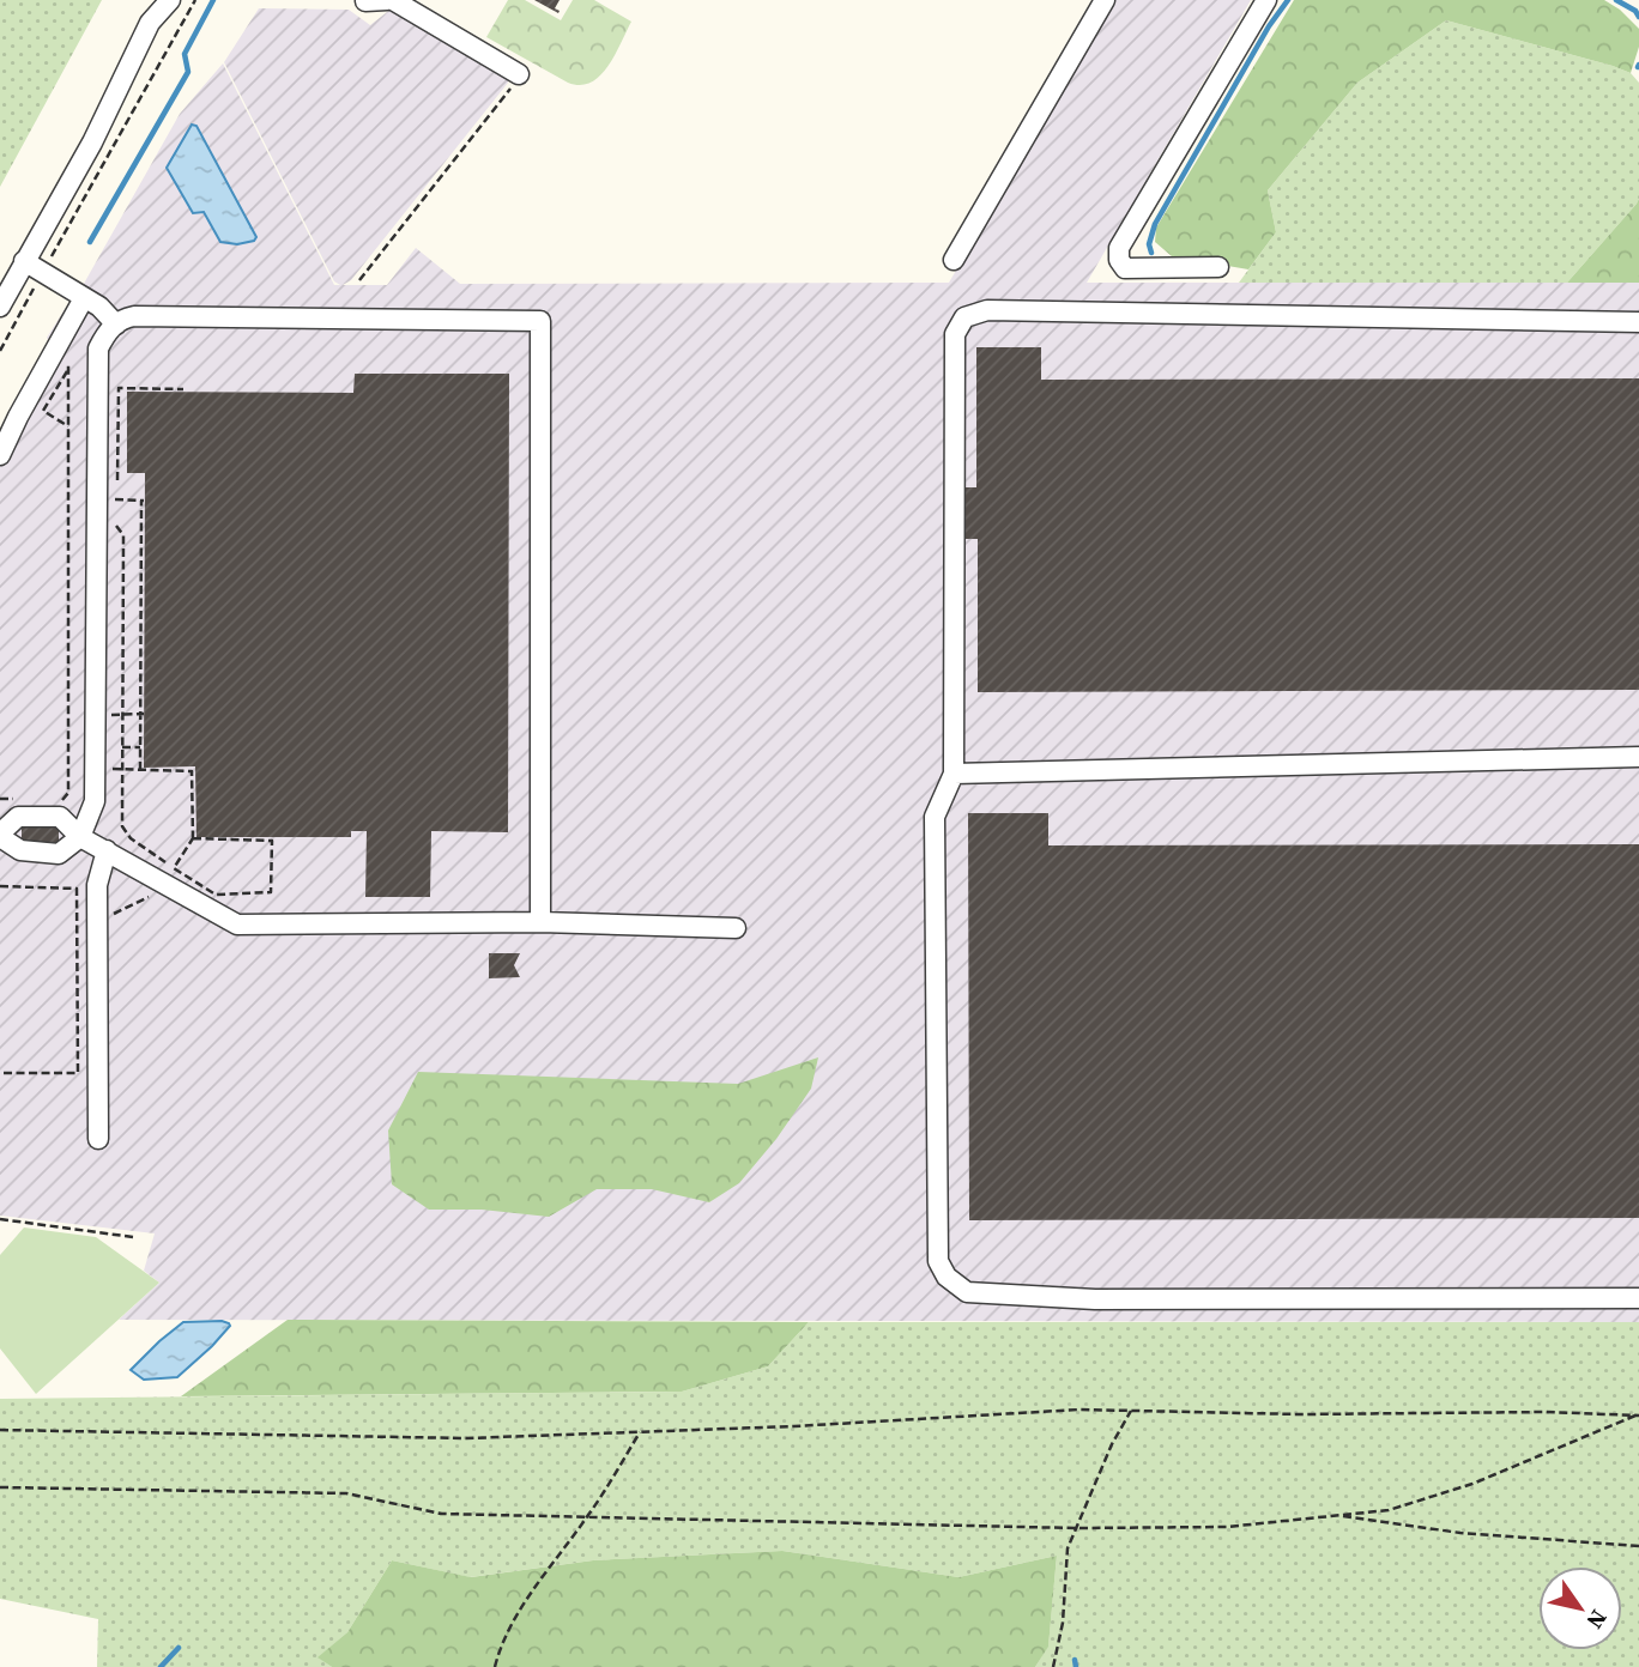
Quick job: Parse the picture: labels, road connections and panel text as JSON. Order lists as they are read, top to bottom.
{
  "north": "bottom right"
}
